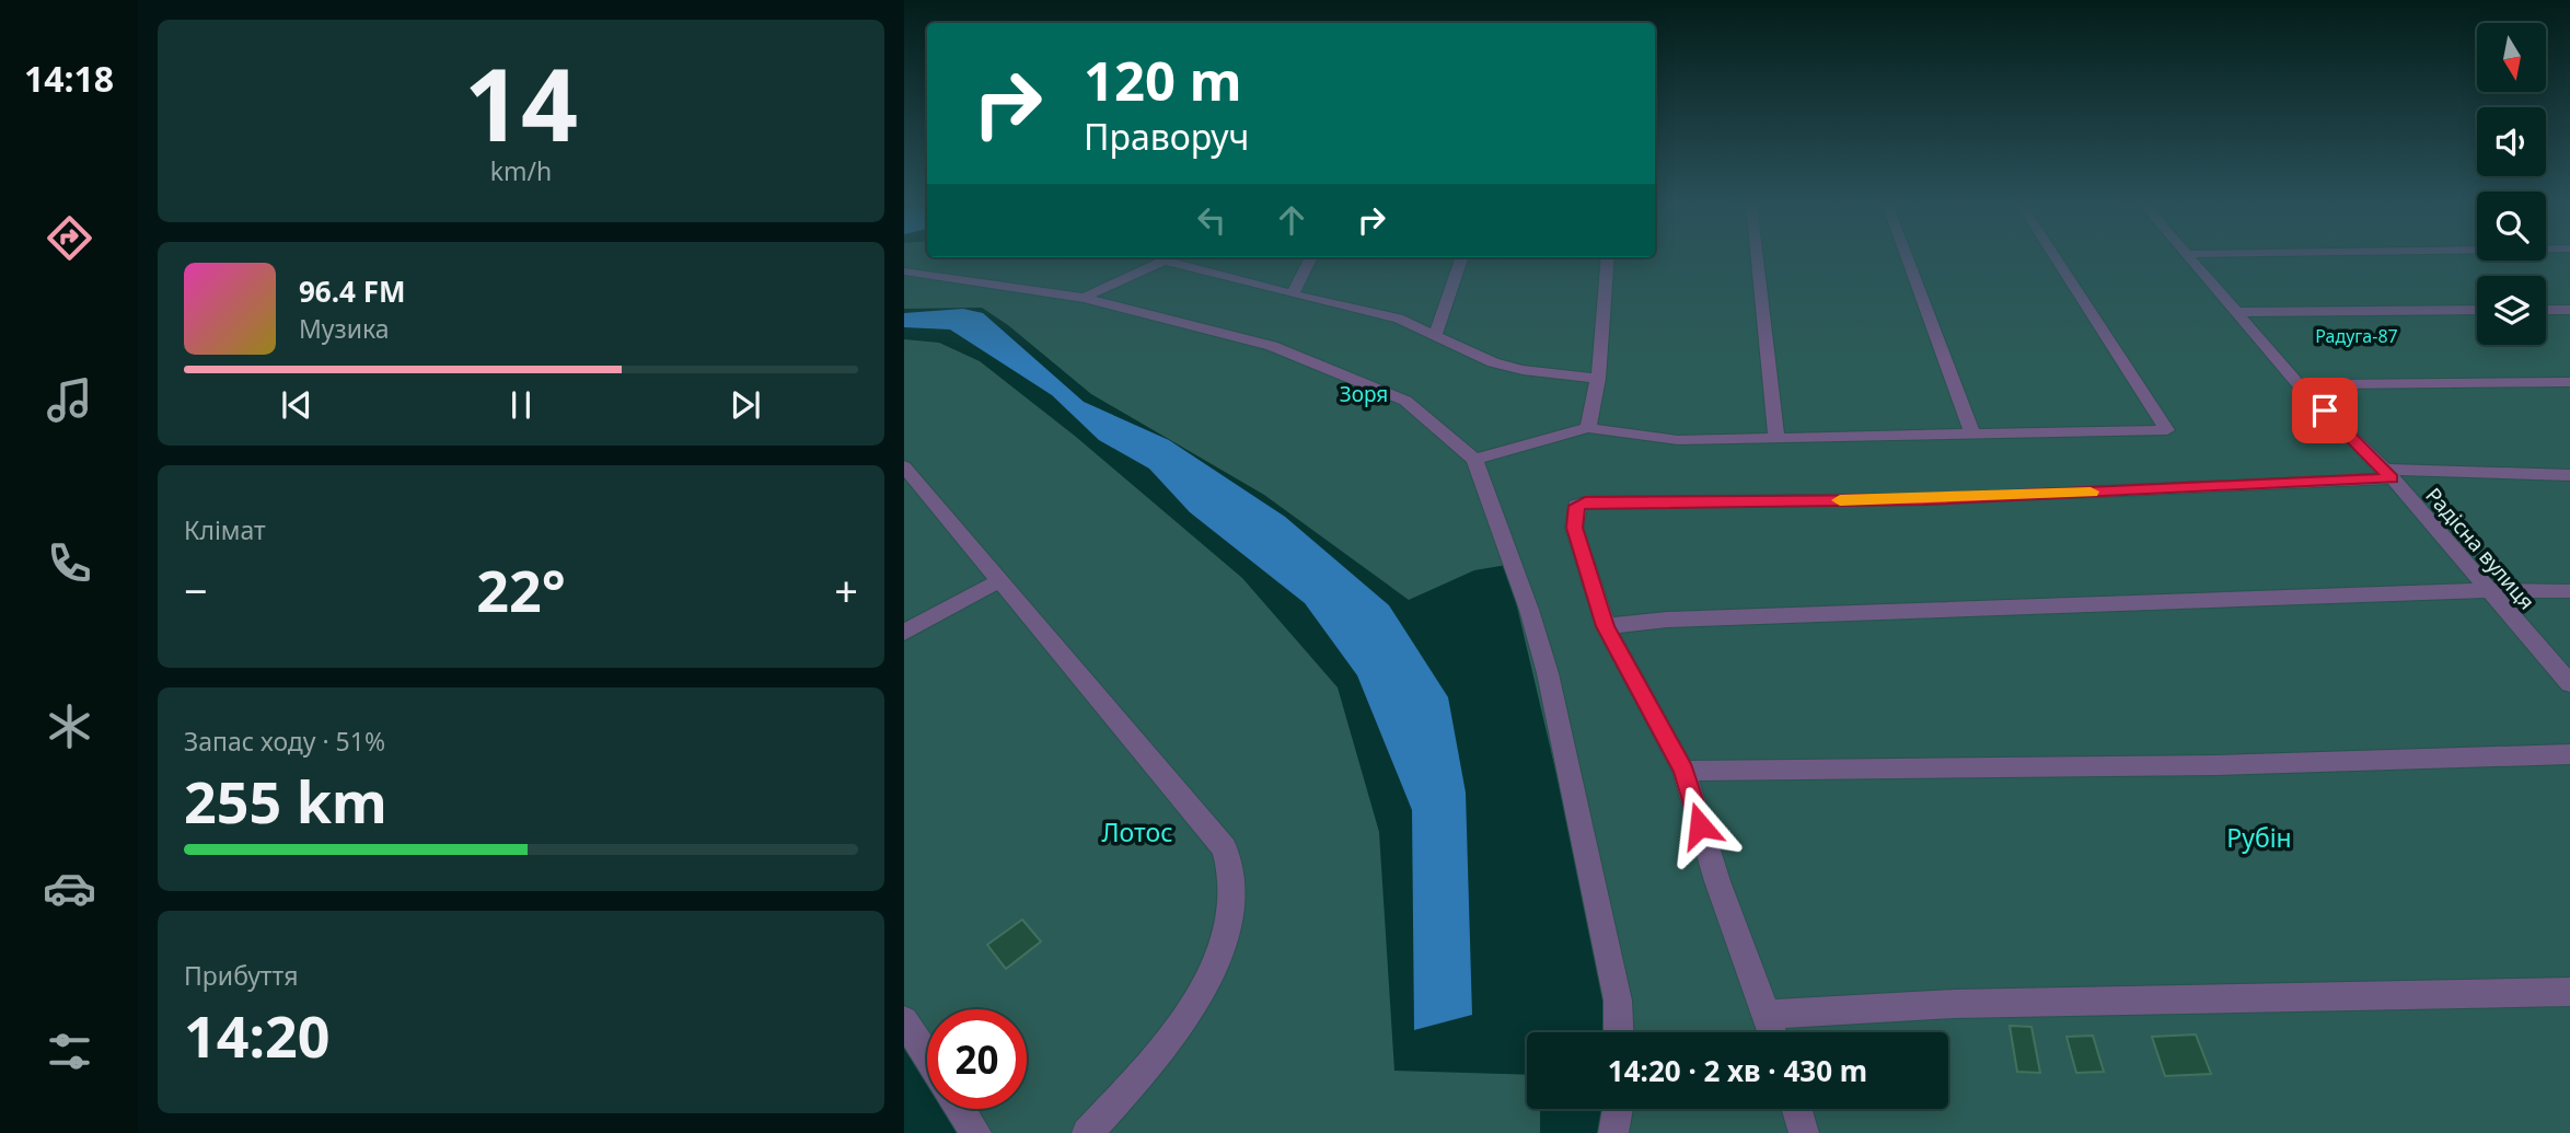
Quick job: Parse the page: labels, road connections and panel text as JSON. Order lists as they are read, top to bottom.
{
  "streets": {
    "street": ["Радісна вулиця"]
  },
  "parks": [
    "Радуга-87",
    "Зоря",
    "Лотос",
    "Рубін"
  ],
  "north": "bottom",
  "page": {
    "tabs": "14:18",
    "tile": [
      ["14", "km/h"],
      "Клімат",
      ["Запас ходу · 51%", "255 km"],
      ["Прибуття", "14:20"]
    ],
    "turn": ["120 m", "Праворуч"],
    "song": ["96.4 FM", "Музика"],
    "heat": ["−", "22°", "+"],
    "limit": "20",
    "trip": "14:20 · 2 хв · 430 m"
  }
}
